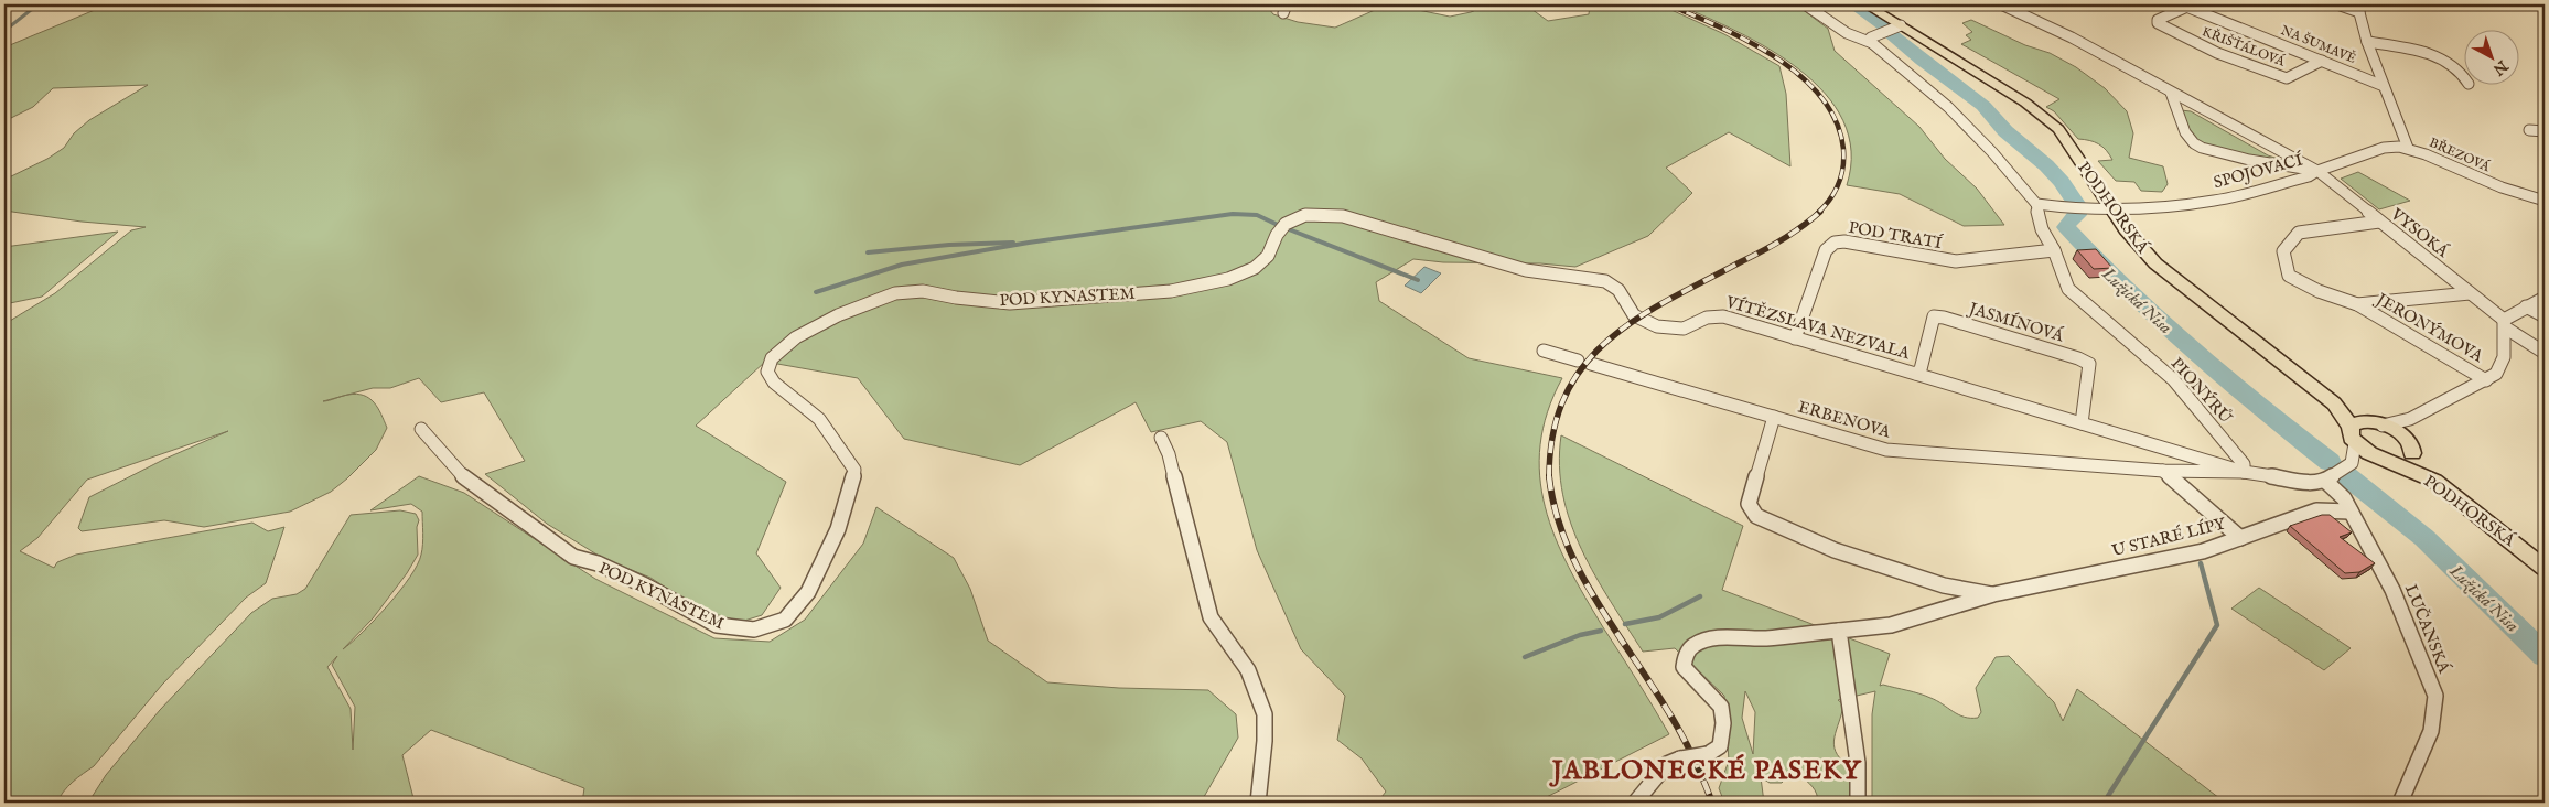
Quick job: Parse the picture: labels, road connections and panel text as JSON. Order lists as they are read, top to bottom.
{
  "streets": {
    "main road": ["PODHORSKÁ"],
    "street": [
      "NA ŠUMAVĚ",
      "KŘIŠŤÁLOVÁ",
      "BŘEZOVÁ",
      "SPOJOVACÍ",
      "VYSOKÁ",
      "POD TRATÍ",
      "POD KYNASTEM",
      "JASMÍNOVÁ",
      "VÍTĚZSLAVA NEZVALA",
      "JERONÝMOVA",
      "PIONÝRŮ",
      "ERBENOVA",
      "U STARÉ LÍPY",
      "LUČANSKÁ"
    ]
  },
  "crossings": [
    ["NA ŠUMAVĚ", "KŘIŠŤÁLOVÁ"],
    ["NA ŠUMAVĚ", "BŘEZOVÁ"],
    ["BŘEZOVÁ", "SPOJOVACÍ"],
    ["SPOJOVACÍ", "PODHORSKÁ"],
    ["SPOJOVACÍ", "VYSOKÁ"],
    ["VYSOKÁ", "JERONÝMOVA"],
    ["POD TRATÍ", "VÍTĚZSLAVA NEZVALA"],
    ["POD TRATÍ", "PIONÝRŮ"],
    ["POD KYNASTEM", "VÍTĚZSLAVA NEZVALA"],
    ["JASMÍNOVÁ", "VÍTĚZSLAVA NEZVALA"],
    ["VÍTĚZSLAVA NEZVALA", "PIONÝRŮ"],
    ["VÍTĚZSLAVA NEZVALA", "ERBENOVA"],
    ["PIONÝRŮ", "ERBENOVA"],
    ["ERBENOVA", "U STARÉ LÍPY"],
    ["U STARÉ LÍPY", "LUČANSKÁ"]
  ],
  "districts": ["JABLONECKÉ PASEKY"],
  "water": ["Lužická Nisa"],
  "north": "bottom right"
}
